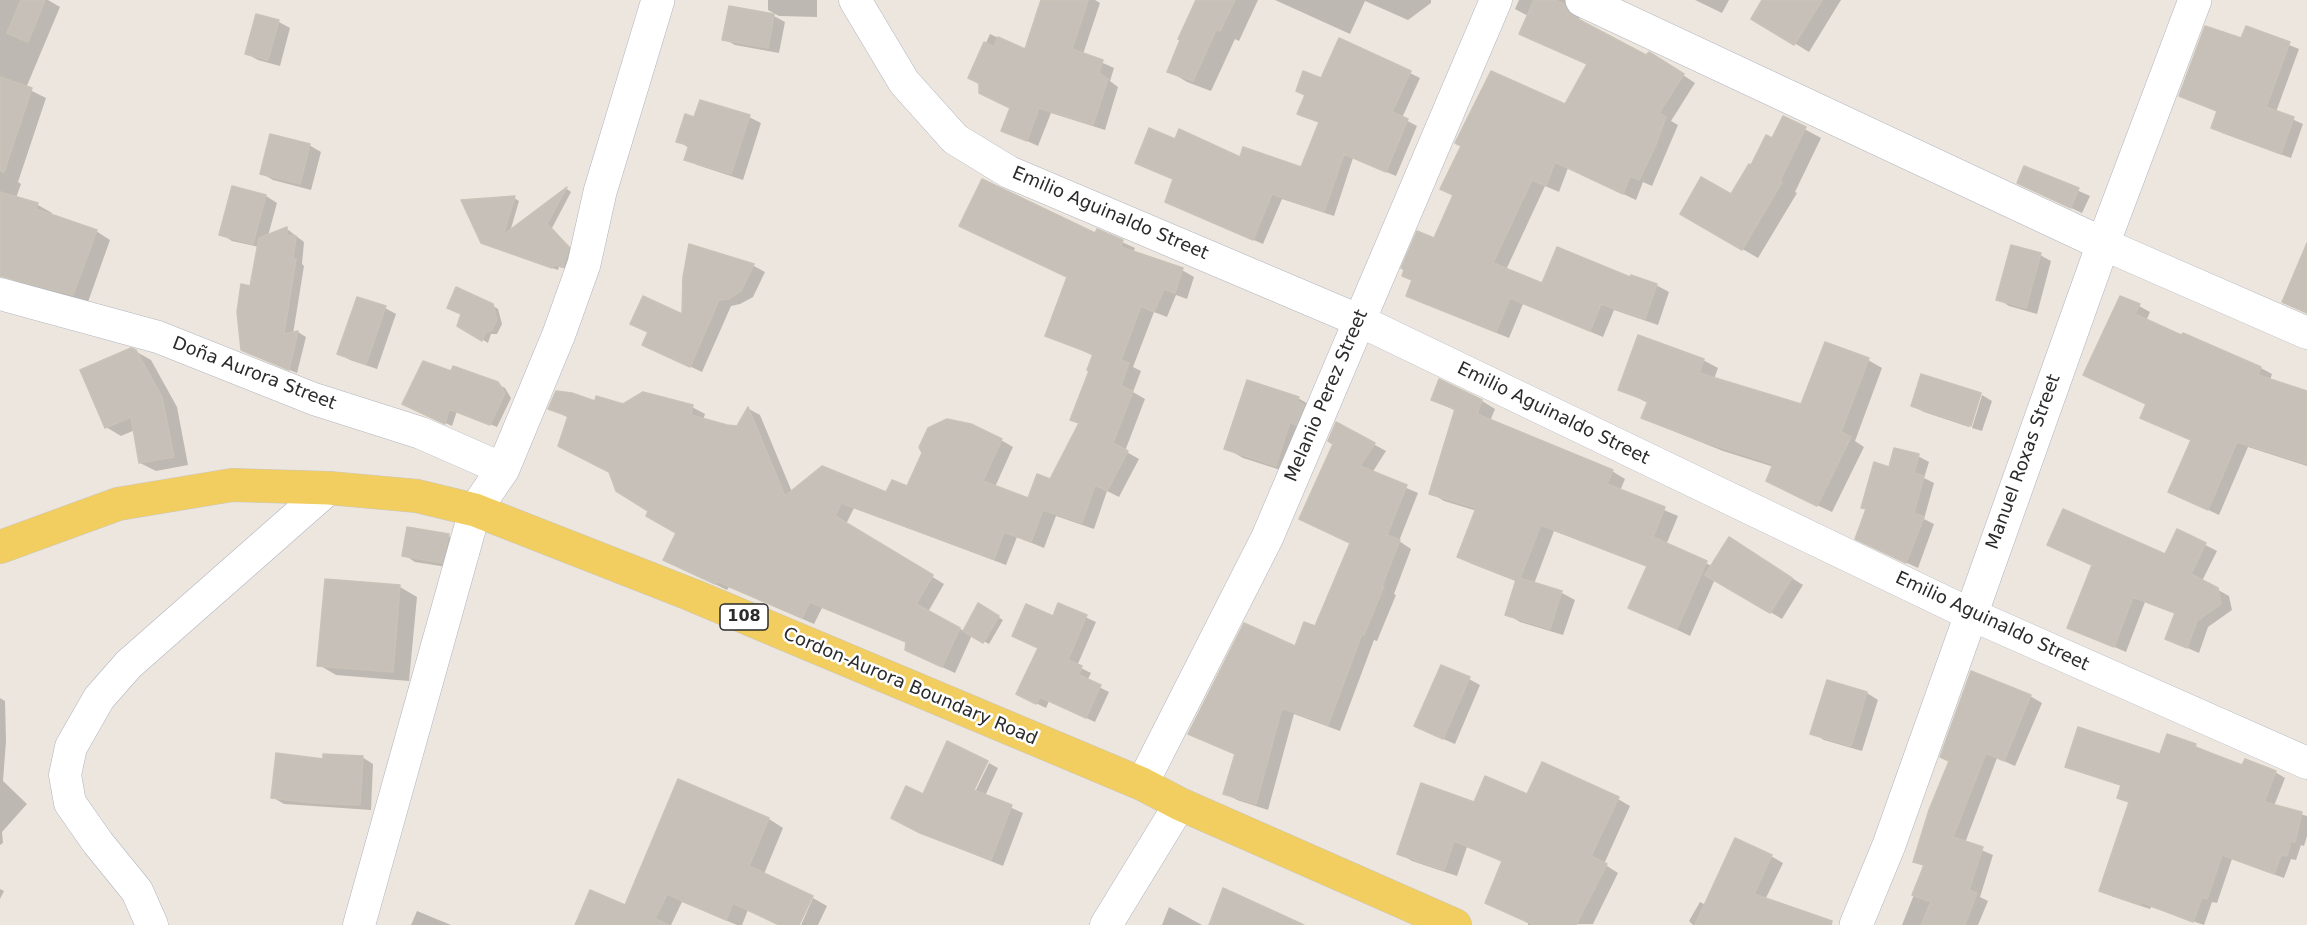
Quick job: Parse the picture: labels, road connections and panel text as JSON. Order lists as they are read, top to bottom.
{
  "streets": {
    "main road": ["108", "Cordon-Aurora Boundary Road"],
    "street": [
      "Emilio Aguinaldo Street",
      "Doña Aurora Street",
      "Melanio Perez Street",
      "Manuel Roxas Street"
    ]
  },
  "crossings": [
    ["Emilio Aguinaldo Street", "Melanio Perez Street"],
    ["Emilio Aguinaldo Street", "Manuel Roxas Street"],
    ["Melanio Perez Street", "Cordon-Aurora Boundary Road"]
  ]
}
